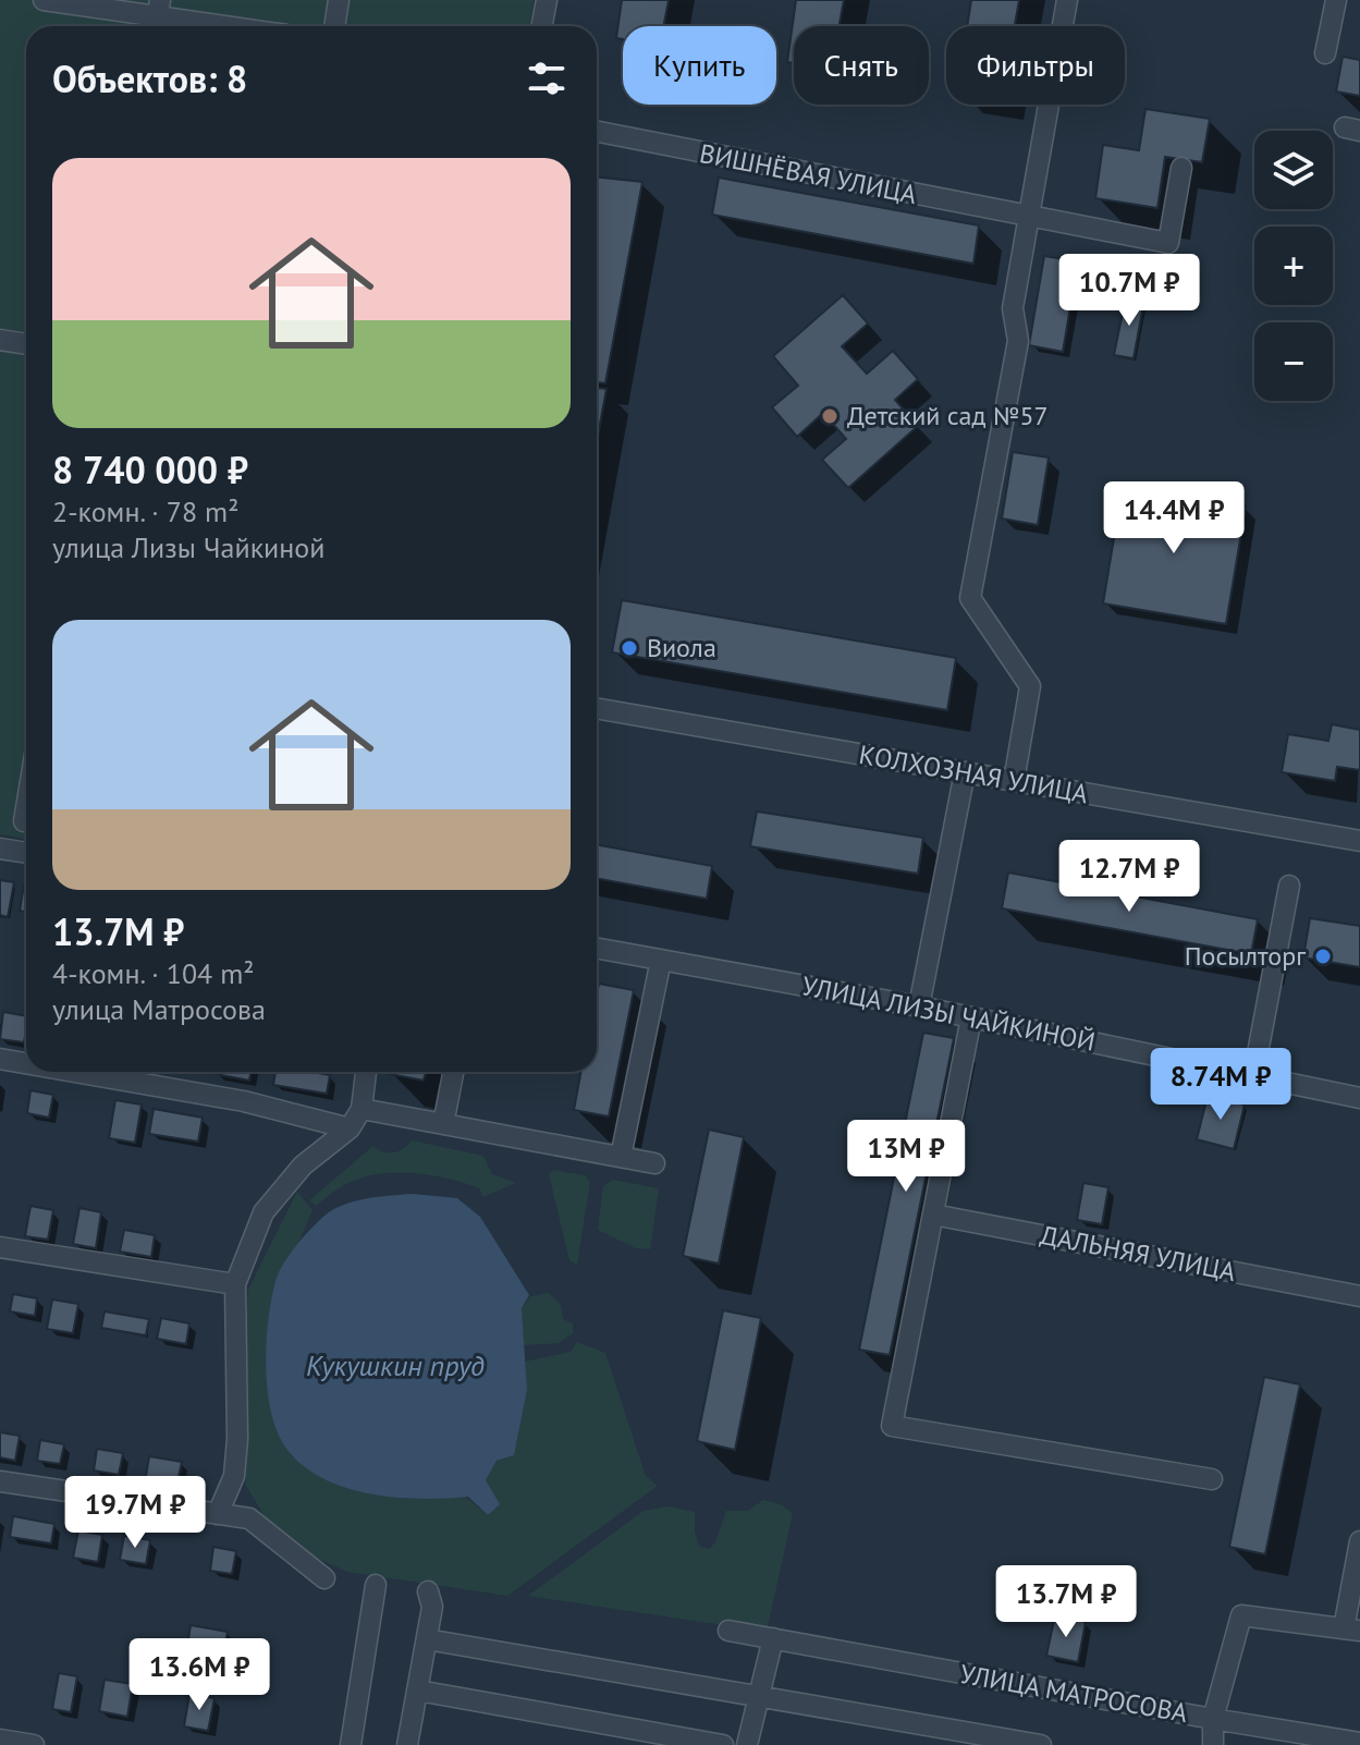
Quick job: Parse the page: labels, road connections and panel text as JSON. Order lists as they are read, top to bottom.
{
  "streets": {
    "street": [
      "ВИШНЁВАЯ УЛИЦА",
      "КОЛХОЗНАЯ УЛИЦА",
      "УЛИЦА ЛИЗЫ ЧАЙКИНОЙ",
      "ДАЛЬНЯЯ УЛИЦА",
      "УЛИЦА МАТРОСОВА"
    ]
  },
  "water": ["Кукушкин пруд"],
  "places": ["Детский сад №57", "Виола", "Посылторг"],
  "page": {
    "chip": ["Купить", "Снять", "Фильтры"],
    "heading": "Объектов: 8",
    "map_buttons": ["+", "−"],
    "list": [
      {
        "name": "8 740 000 ₽",
        "note": "2-комн. · 78 m² · улица Лизы Чайкиной"
      },
      {
        "name": "13.7M ₽",
        "note": "4-комн. · 104 m² · улица Матросова"
      }
    ],
    "price": [
      "10.7M ₽",
      "14.4M ₽",
      "12.7M ₽",
      "8.74M ₽",
      "13M ₽",
      "19.7M ₽",
      "13.7M ₽",
      "13.6M ₽"
    ]
  }
}
